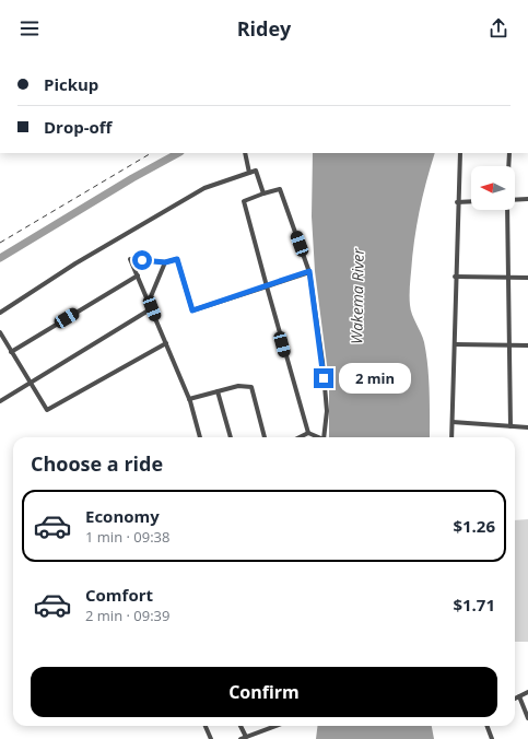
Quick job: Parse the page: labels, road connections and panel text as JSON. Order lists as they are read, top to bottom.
{
  "water": ["Wakema River"],
  "north": "left",
  "page": {
    "header": "Ridey",
    "banner": ["Pickup", "Drop-off"],
    "bubble": "2 min",
    "heading": "Choose a ride",
    "list": [
      {
        "name": "Economy",
        "note": "1 min · 09:38",
        "value": "$1.26"
      },
      {
        "name": "Comfort",
        "note": "2 min · 09:39",
        "value": "$1.71"
      }
    ],
    "buttons": "Confirm"
  }
}
